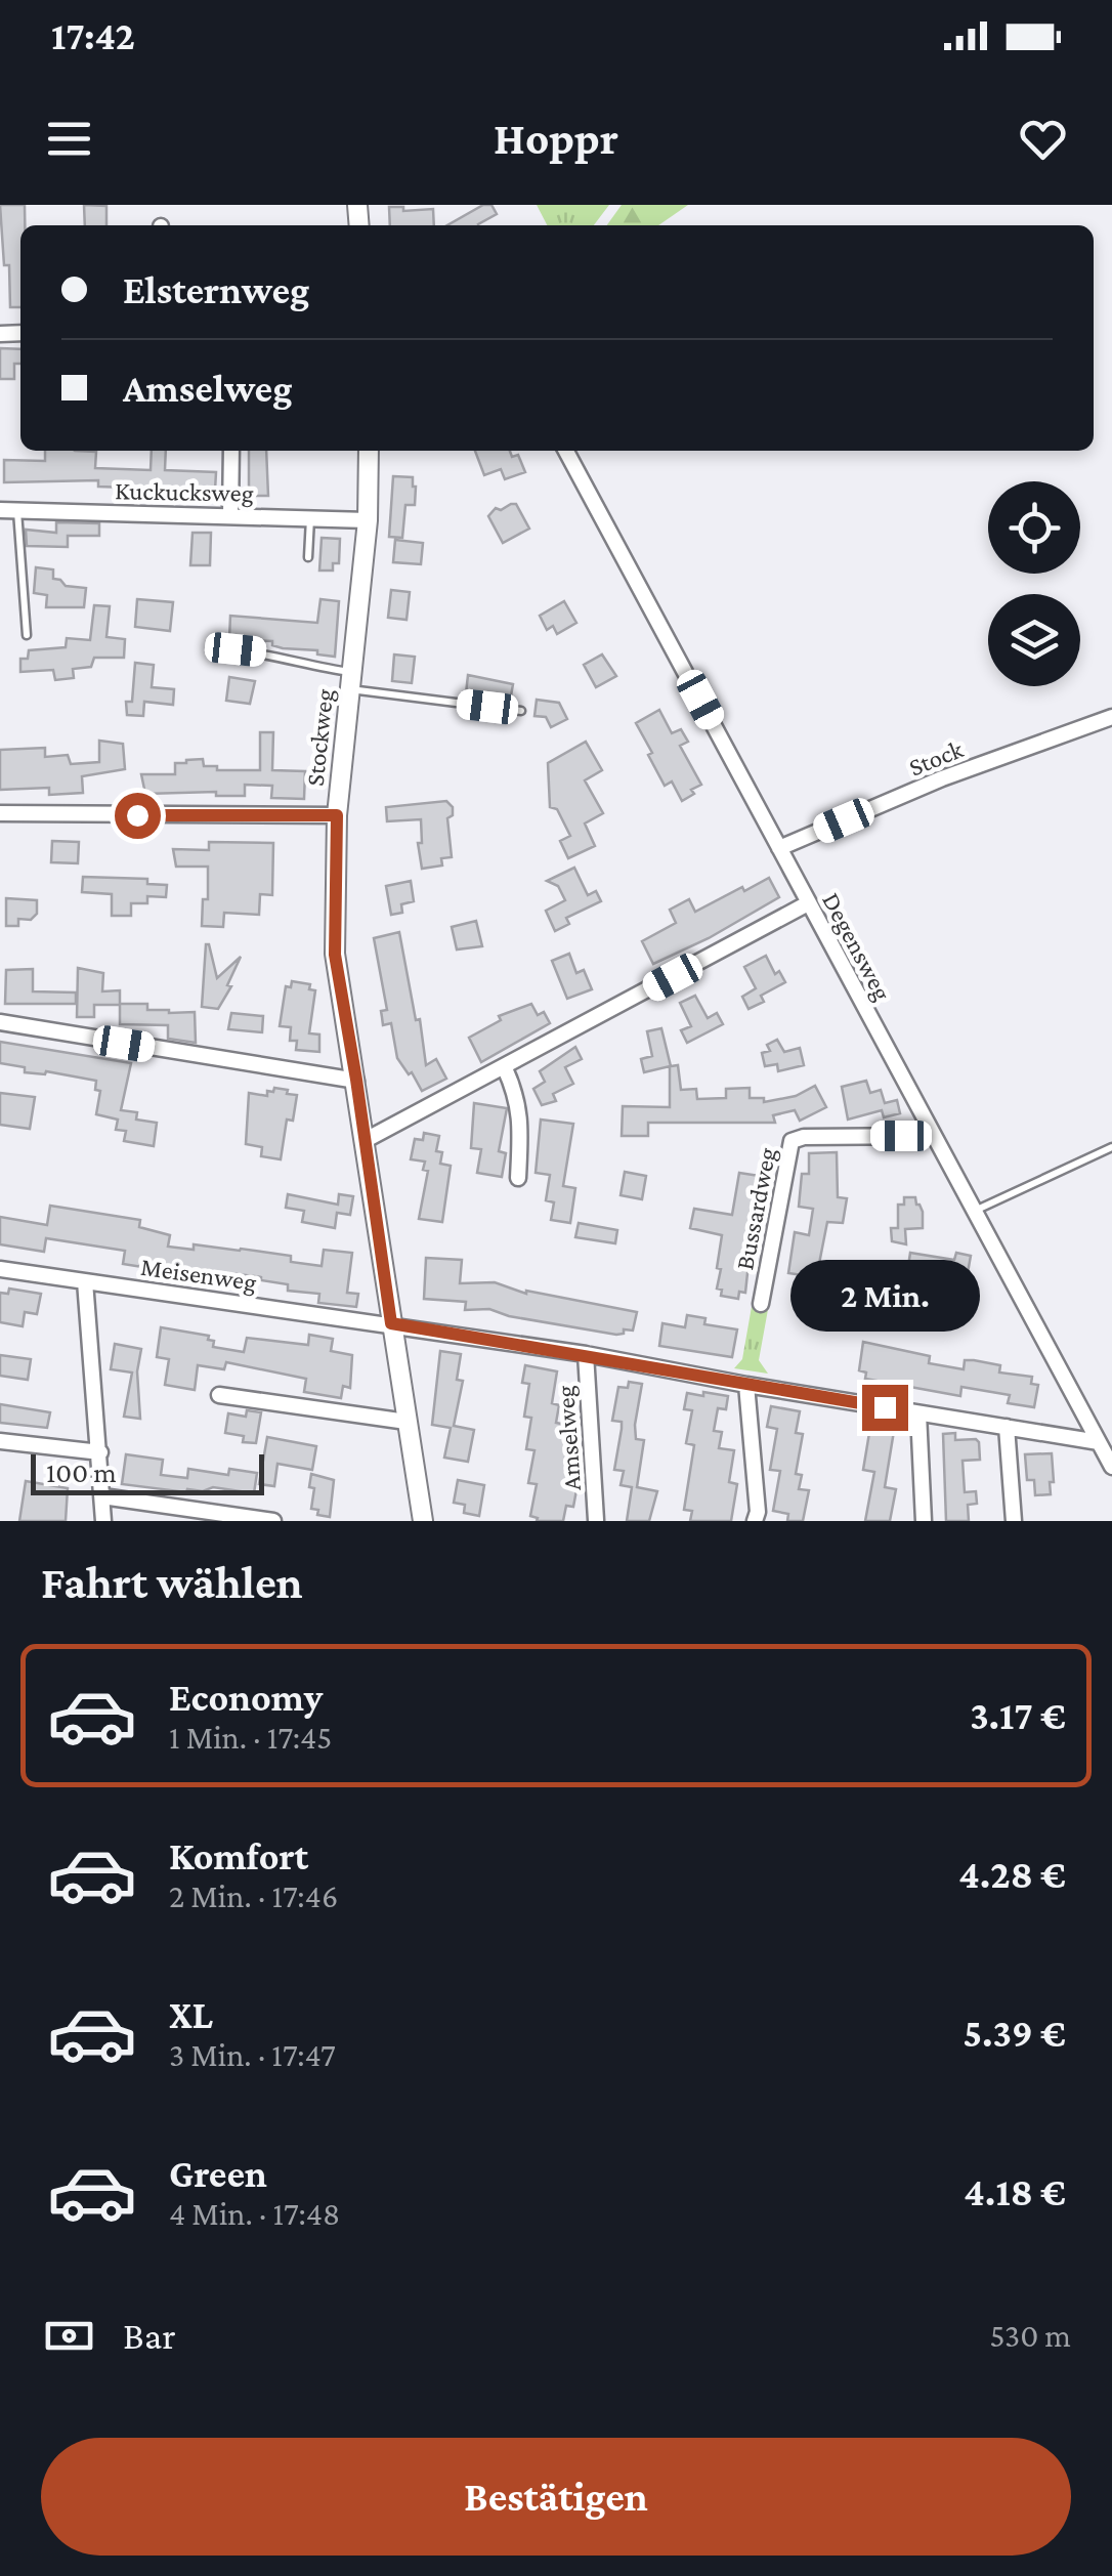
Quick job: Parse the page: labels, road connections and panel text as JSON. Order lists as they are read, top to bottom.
{
  "streets": {
    "street": [
      "Kuckucksweg",
      "Stockweg",
      "Stock",
      "Degensweg",
      "Bussardweg",
      "Meisenweg",
      "Amselweg"
    ]
  },
  "crossings": [
    ["Kuckucksweg", "Stockweg"],
    ["Stockweg", "Meisenweg"],
    ["Stockweg", "Amselweg"],
    ["Stock", "Degensweg"],
    ["Degensweg", "Bussardweg"],
    ["Degensweg", "Amselweg"],
    ["Meisenweg", "Amselweg"]
  ],
  "scale_bar": "100 m",
  "page": {
    "status": "17:42",
    "header": "Hoppr",
    "banner": ["Elsternweg", "Amselweg"],
    "bubble": "2 Min.",
    "scale": "100 m",
    "heading": "Fahrt wählen",
    "list": [
      {
        "name": "Economy",
        "note": "1 Min. · 17:45",
        "value": "3.17 €"
      },
      {
        "name": "Komfort",
        "note": "2 Min. · 17:46",
        "value": "4.28 €"
      },
      {
        "name": "XL",
        "note": "3 Min. · 17:47",
        "value": "5.39 €"
      },
      {
        "name": "Green",
        "note": "4 Min. · 17:48",
        "value": "4.18 €"
      }
    ],
    "pay": ["Bar", "530 m"],
    "buttons": "Bestätigen"
  }
}
